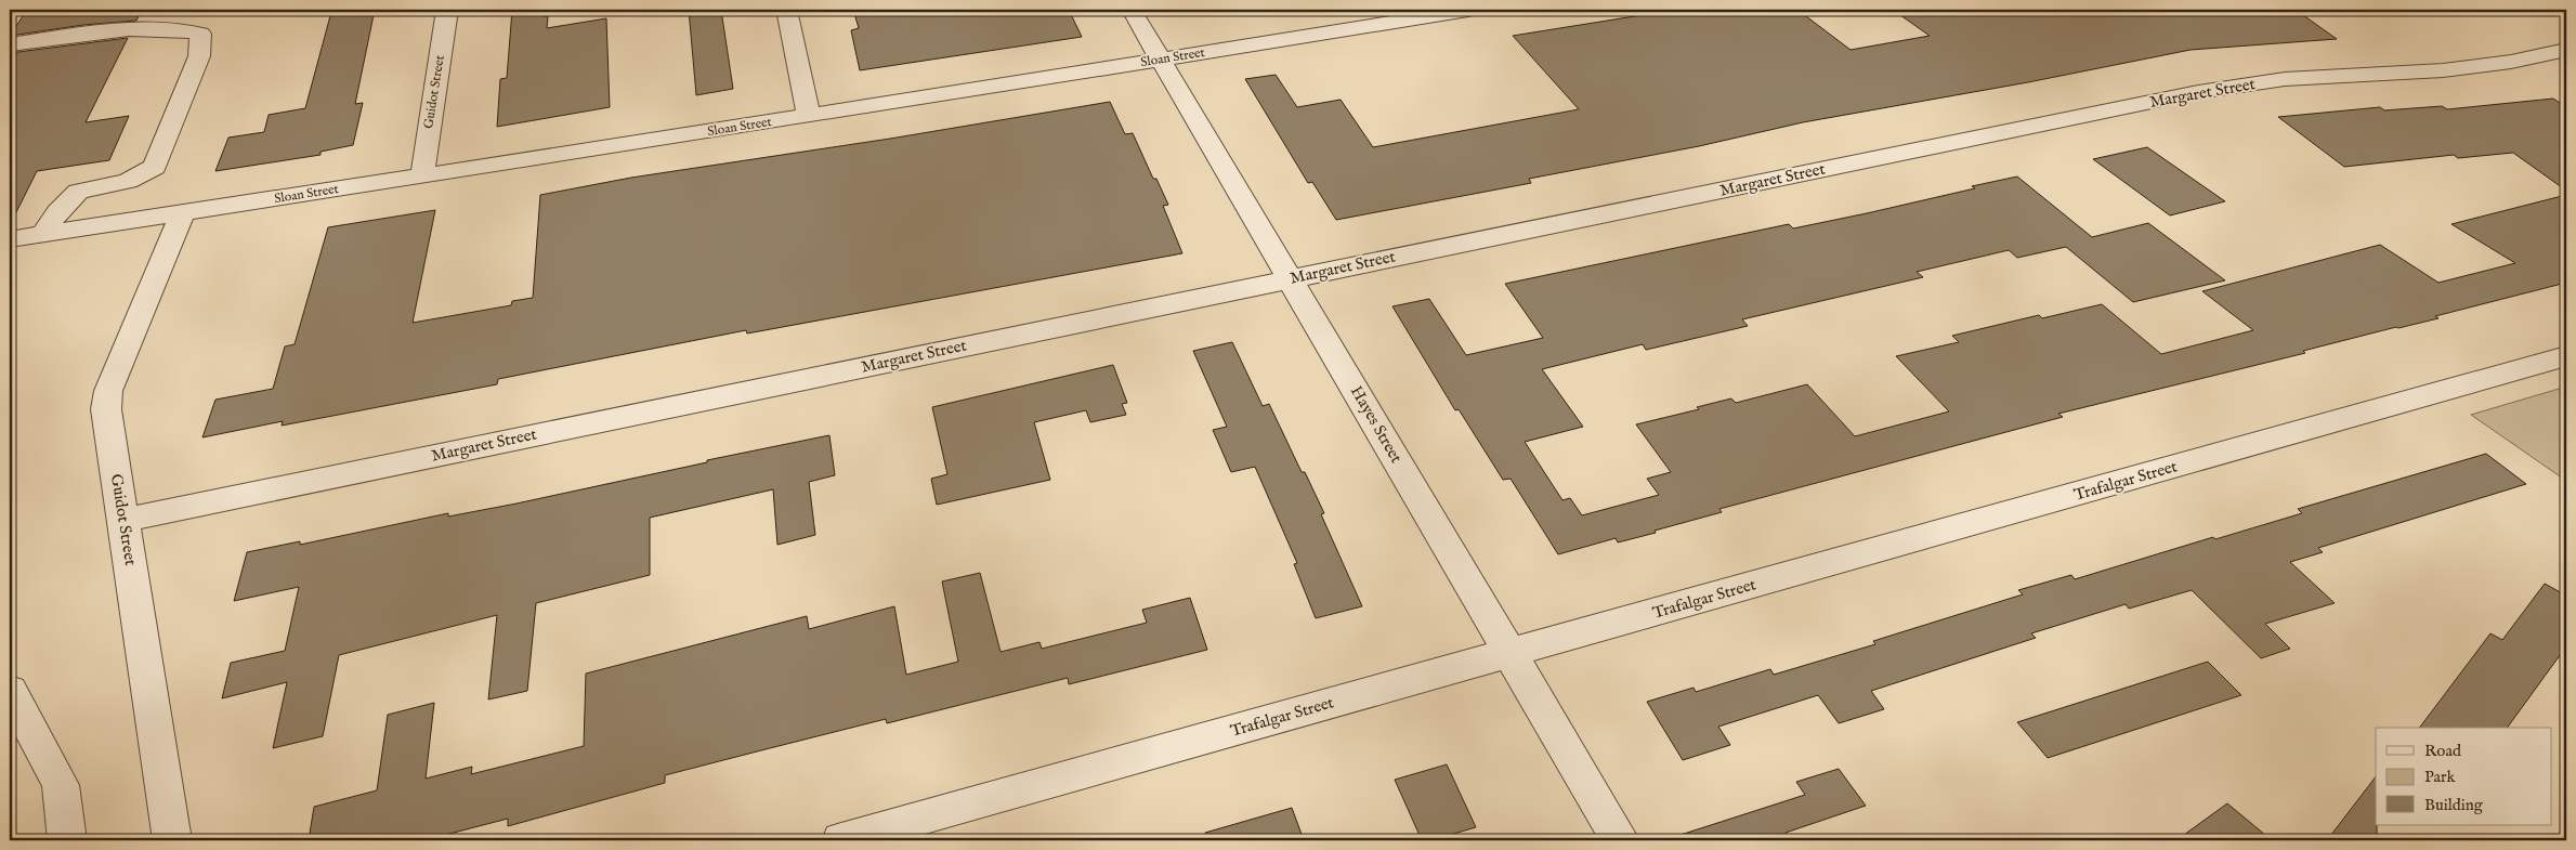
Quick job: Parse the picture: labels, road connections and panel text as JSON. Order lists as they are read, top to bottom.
{
  "streets": {
    "street": [
      "Sloan Street",
      "Guidot Street",
      "Margaret Street",
      "Hayes Street",
      "Trafalgar Street"
    ]
  },
  "crossings": [
    ["Sloan Street", "Guidot Street"],
    ["Sloan Street", "Hayes Street"],
    ["Guidot Street", "Margaret Street"],
    ["Margaret Street", "Hayes Street"],
    ["Hayes Street", "Trafalgar Street"]
  ],
  "legend": ["Road", "Park", "Building"]
}
